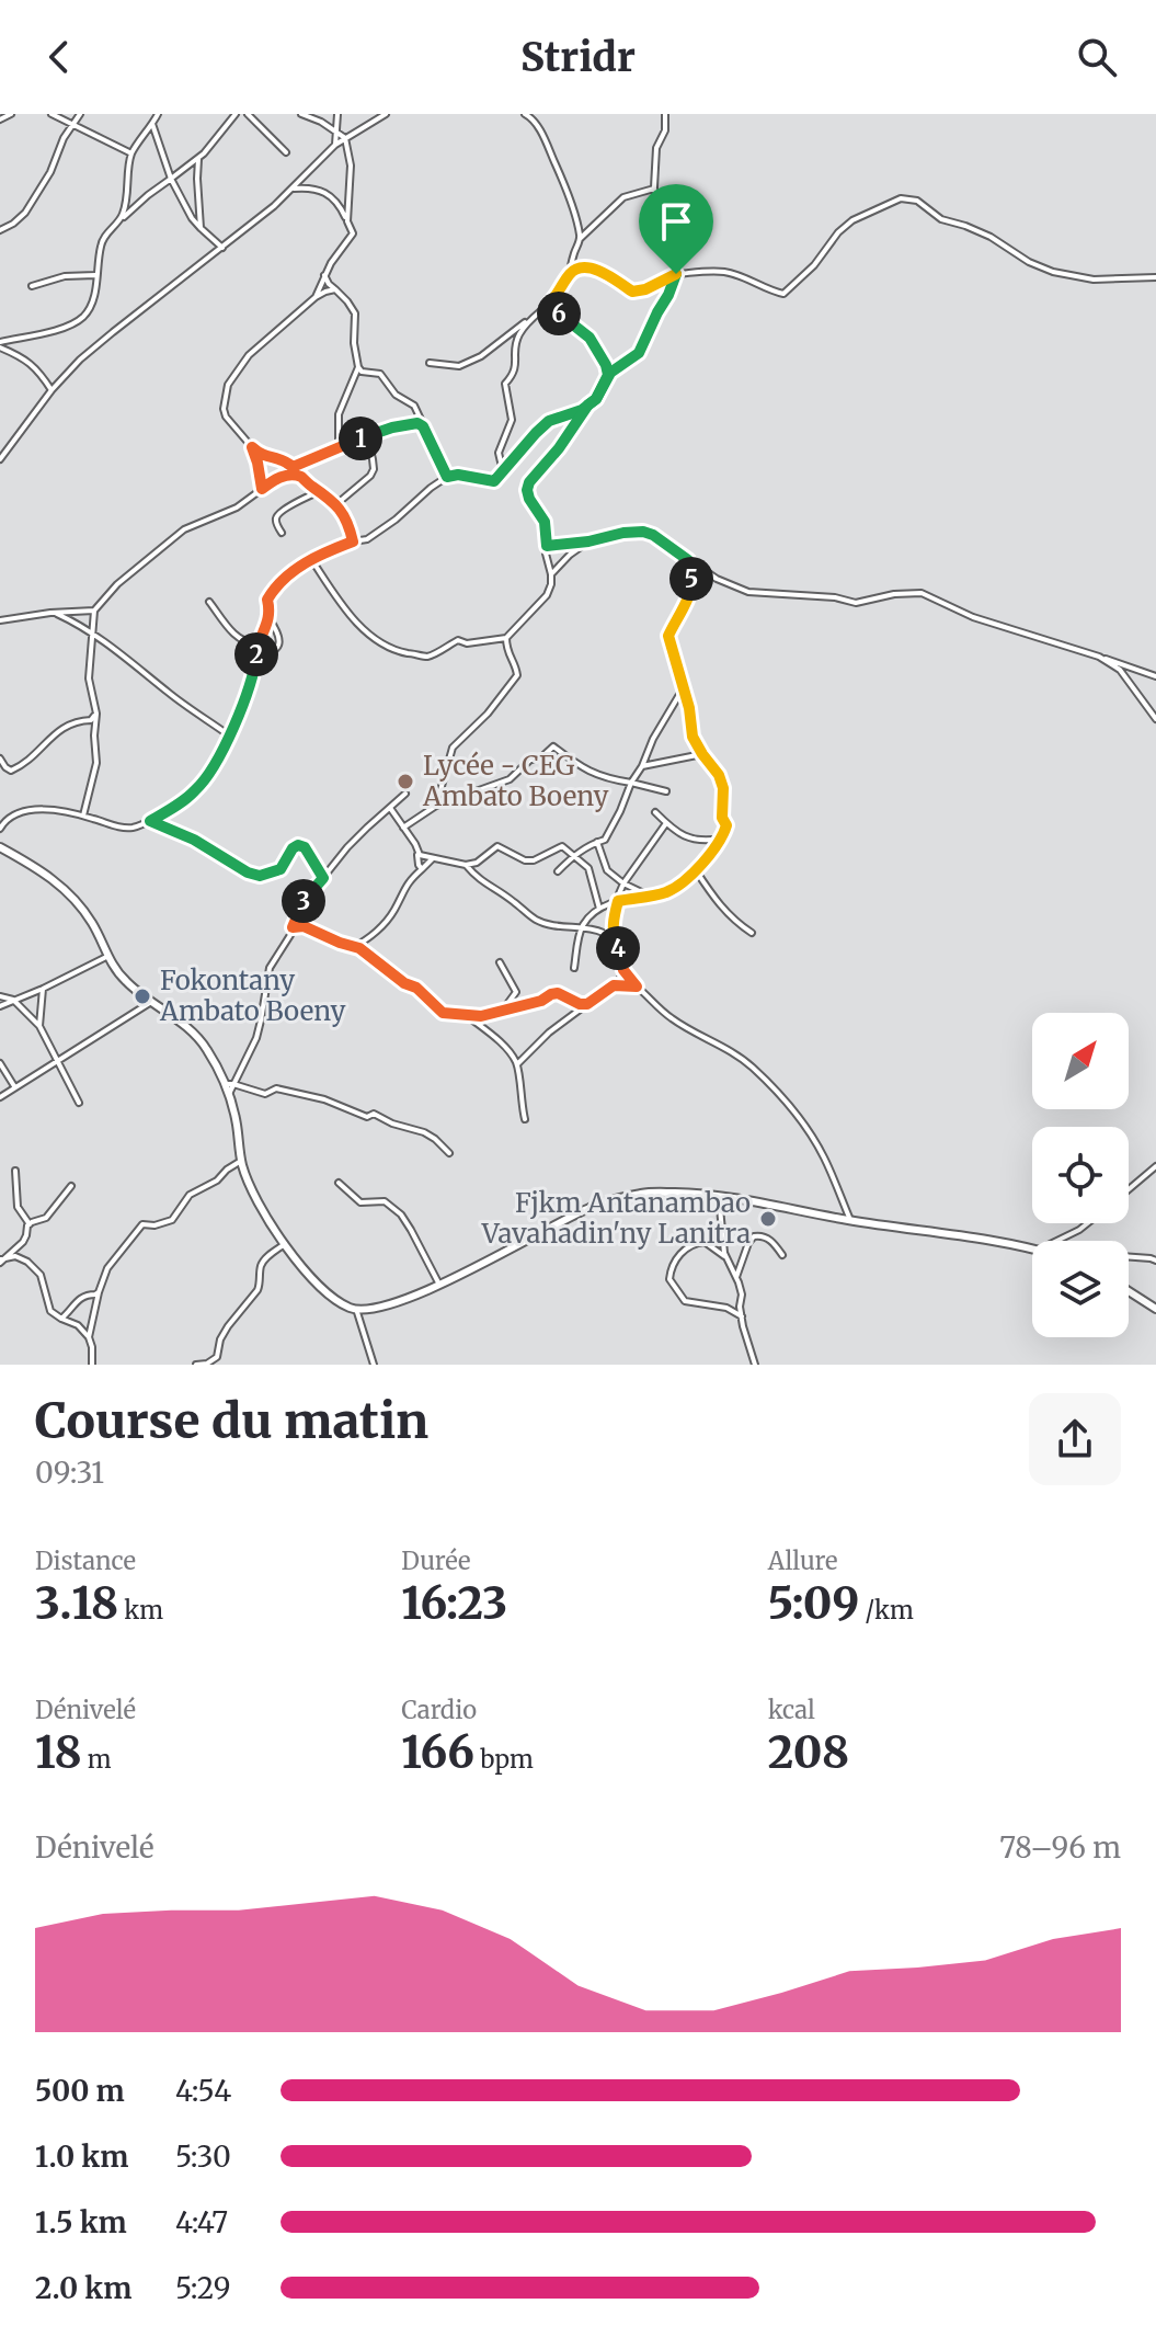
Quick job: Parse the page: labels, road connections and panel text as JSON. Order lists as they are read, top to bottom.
{
  "places": ["Lycée - CEG Ambato Boeny", "Fokontany Ambato Boeny", "Fjkm Antanambao Vavahadin'ny Lanitra"],
  "north": "top right",
  "page": {
    "header": "Stridr",
    "pins": [
      "6",
      "1",
      "5",
      "2",
      "3",
      "4"
    ],
    "heading": ["Course du matin", "09:31"],
    "stats": [
      ["Distance", "3.18 km"],
      ["Durée", "16:23"],
      ["Allure", "5:09 /km"],
      ["Dénivelé", "18 m"],
      ["Cardio", "166 bpm"],
      ["kcal", "208"]
    ],
    "chart": ["Dénivelé", "78–96 m"],
    "list": [
      {
        "name": "500 m",
        "note": "4:54"
      },
      {
        "name": "1.0 km",
        "note": "5:30"
      },
      {
        "name": "1.5 km",
        "note": "4:47"
      },
      {
        "name": "2.0 km",
        "note": "5:29"
      }
    ]
  }
}
